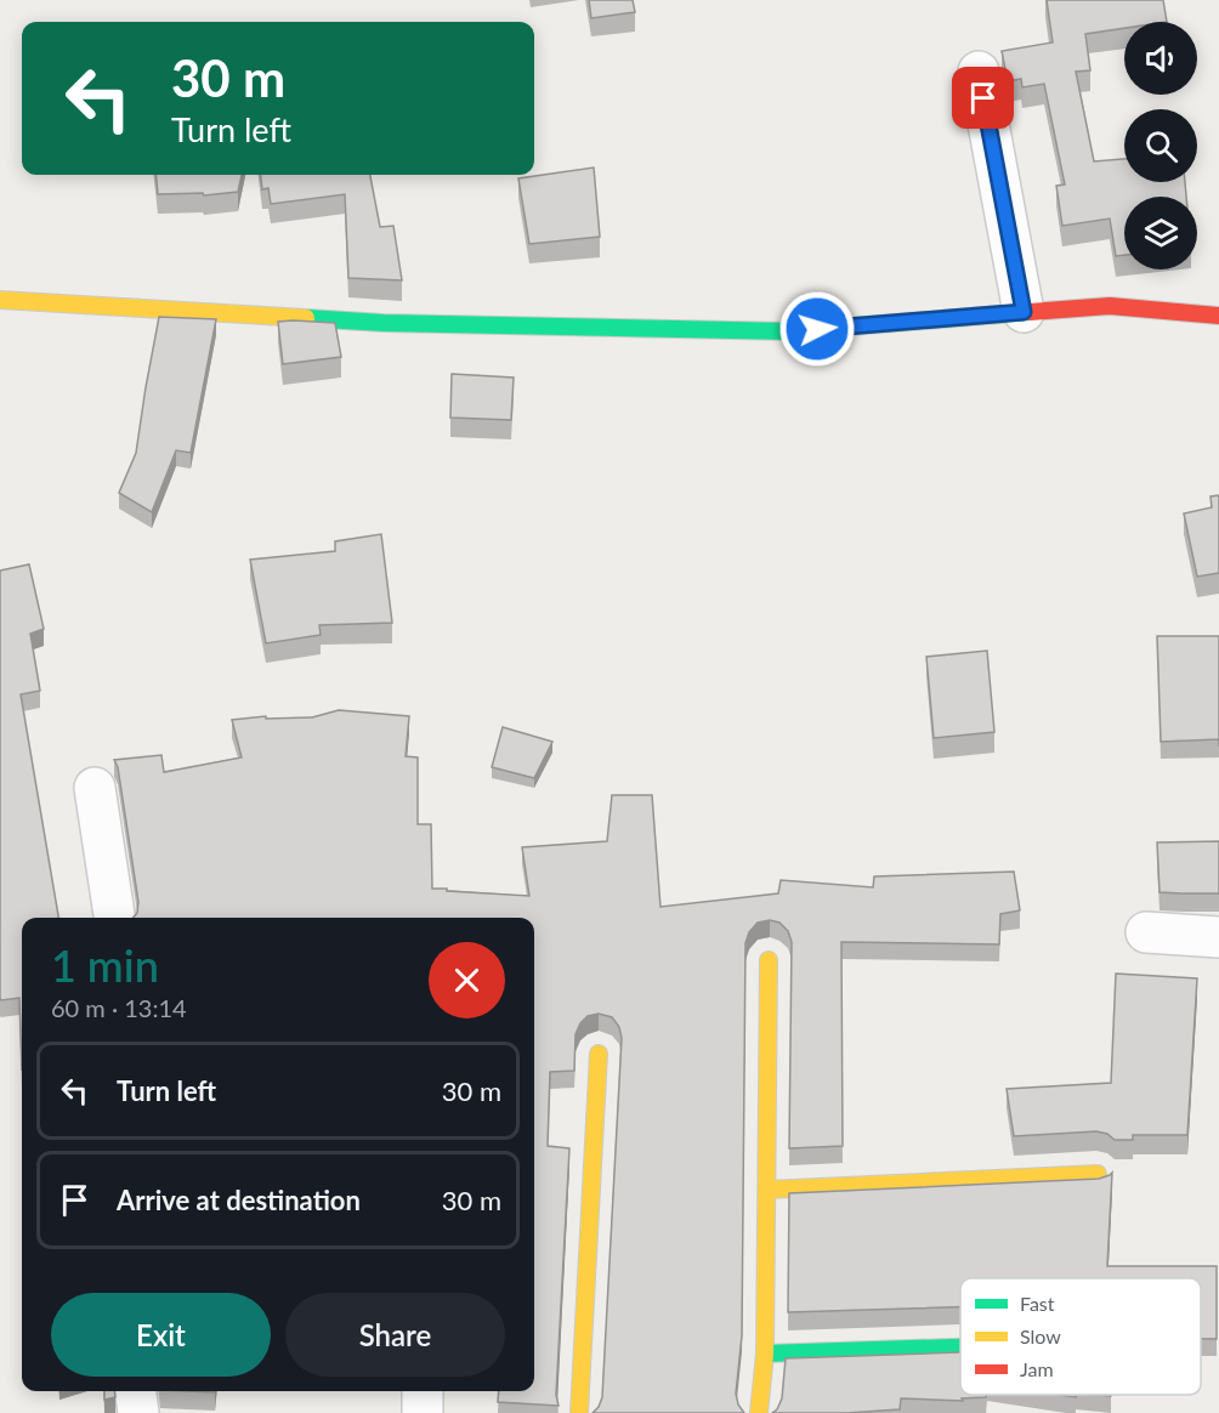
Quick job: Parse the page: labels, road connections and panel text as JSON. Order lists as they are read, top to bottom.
{
  "legend": ["Fast", "Slow", "Jam"],
  "page": {
    "turn": ["30 m", "Turn left"],
    "heading": ["1 min", "60 m · 13:14"],
    "list": [
      {
        "name": "Turn left",
        "value": "30 m"
      },
      {
        "name": "Arrive at destination",
        "value": "30 m"
      }
    ],
    "buttons": ["Exit", "Share"]
  }
}
